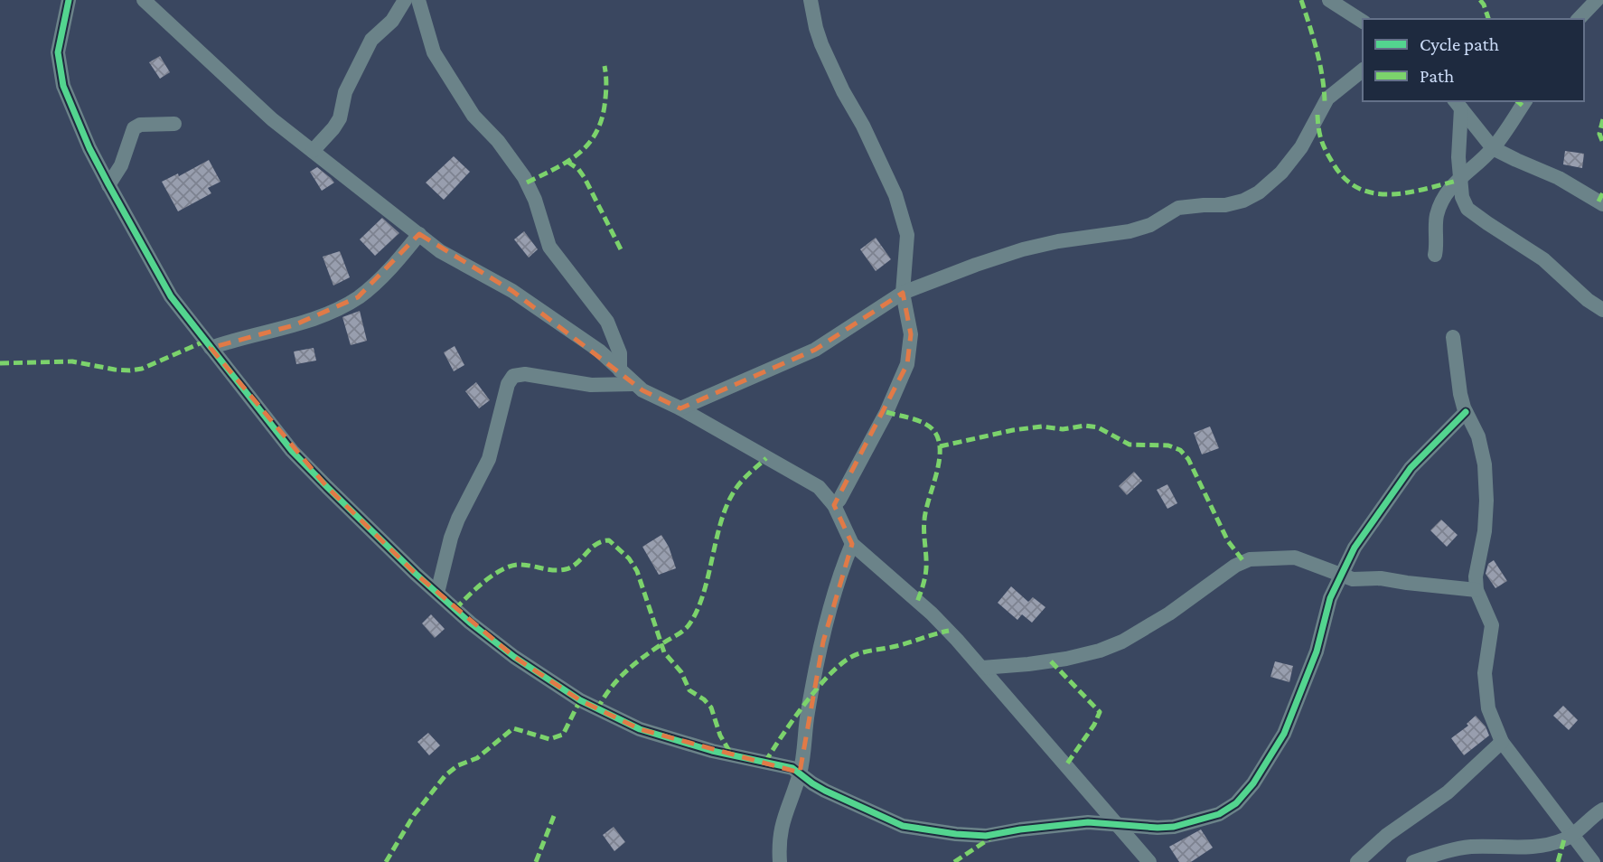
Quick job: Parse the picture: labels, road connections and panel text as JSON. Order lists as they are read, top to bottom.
{
  "legend": ["Cycle path", "Path"]
}
